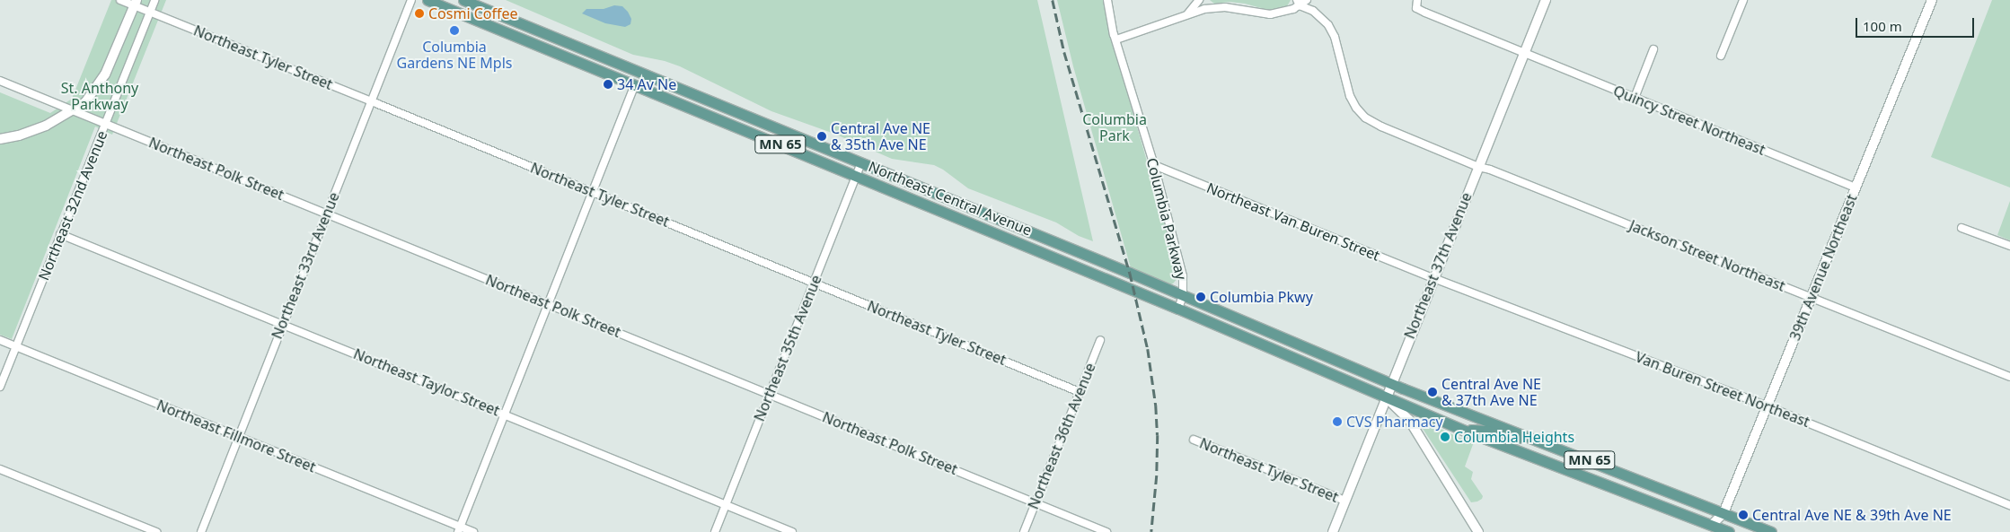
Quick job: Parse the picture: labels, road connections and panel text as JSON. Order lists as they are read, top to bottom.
{
  "streets": {
    "main road": ["MN 65", "Northeast Central Avenue"],
    "street": [
      "Northeast Tyler Street",
      "Quincy Street Northeast",
      "Northeast Polk Street",
      "Northeast 32nd Avenue",
      "Columbia Parkway",
      "Northeast Van Buren Street",
      "Jackson Street Northeast",
      "Northeast 33rd Avenue",
      "Northeast 37th Avenue",
      "39th Avenue Northeast",
      "Northeast 35th Avenue",
      "Northeast Taylor Street",
      "Van Buren Street Northeast",
      "Northeast Fillmore Street",
      "Northeast 36th Avenue"
    ]
  },
  "crossings": [
    ["Northeast Tyler Street", "Northeast 32nd Avenue"],
    ["Northeast Tyler Street", "Northeast 33rd Avenue"],
    ["Northeast Tyler Street", "Northeast 37th Avenue"],
    ["Northeast Tyler Street", "Northeast 35th Avenue"],
    ["Northeast Tyler Street", "Northeast 36th Avenue"],
    ["Quincy Street Northeast", "Northeast 37th Avenue"],
    ["Quincy Street Northeast", "39th Avenue Northeast"],
    ["MN 65", "Northeast Central Avenue"],
    ["MN 65", "Northeast 37th Avenue"],
    ["MN 65", "39th Avenue Northeast"],
    ["Northeast Polk Street", "Northeast 32nd Avenue"],
    ["Northeast Polk Street", "Northeast 33rd Avenue"],
    ["Northeast Polk Street", "Northeast 35th Avenue"],
    ["Northeast Polk Street", "Northeast 36th Avenue"],
    ["Northeast Central Avenue", "Columbia Parkway"],
    ["Northeast Central Avenue", "Northeast 37th Avenue"],
    ["Northeast Central Avenue", "Northeast 35th Avenue"],
    ["Northeast 32nd Avenue", "Northeast Taylor Street"],
    ["Northeast 32nd Avenue", "Northeast Fillmore Street"],
    ["Columbia Parkway", "Northeast Van Buren Street"],
    ["Northeast Van Buren Street", "Northeast 37th Avenue"],
    ["Northeast Van Buren Street", "Van Buren Street Northeast"],
    ["Jackson Street Northeast", "Northeast 37th Avenue"],
    ["Jackson Street Northeast", "39th Avenue Northeast"],
    ["Northeast 33rd Avenue", "Northeast Taylor Street"],
    ["Northeast 33rd Avenue", "Northeast Fillmore Street"],
    ["Northeast 37th Avenue", "Van Buren Street Northeast"],
    ["39th Avenue Northeast", "Van Buren Street Northeast"],
    ["Northeast 35th Avenue", "Northeast Taylor Street"]
  ],
  "parks": ["St. Anthony Parkway", "Columbia Park"],
  "places": [
    "Cosmi Coffee",
    "Columbia Gardens NE Mpls",
    "34 Av Ne",
    "Central Ave NE & 35th Ave NE",
    "Columbia Pkwy",
    "Central Ave NE & 37th Ave NE",
    "CVS Pharmacy",
    "Columbia Heights",
    "Central Ave NE & 39th Ave NE"
  ],
  "scale_bar": "100 m"
}
